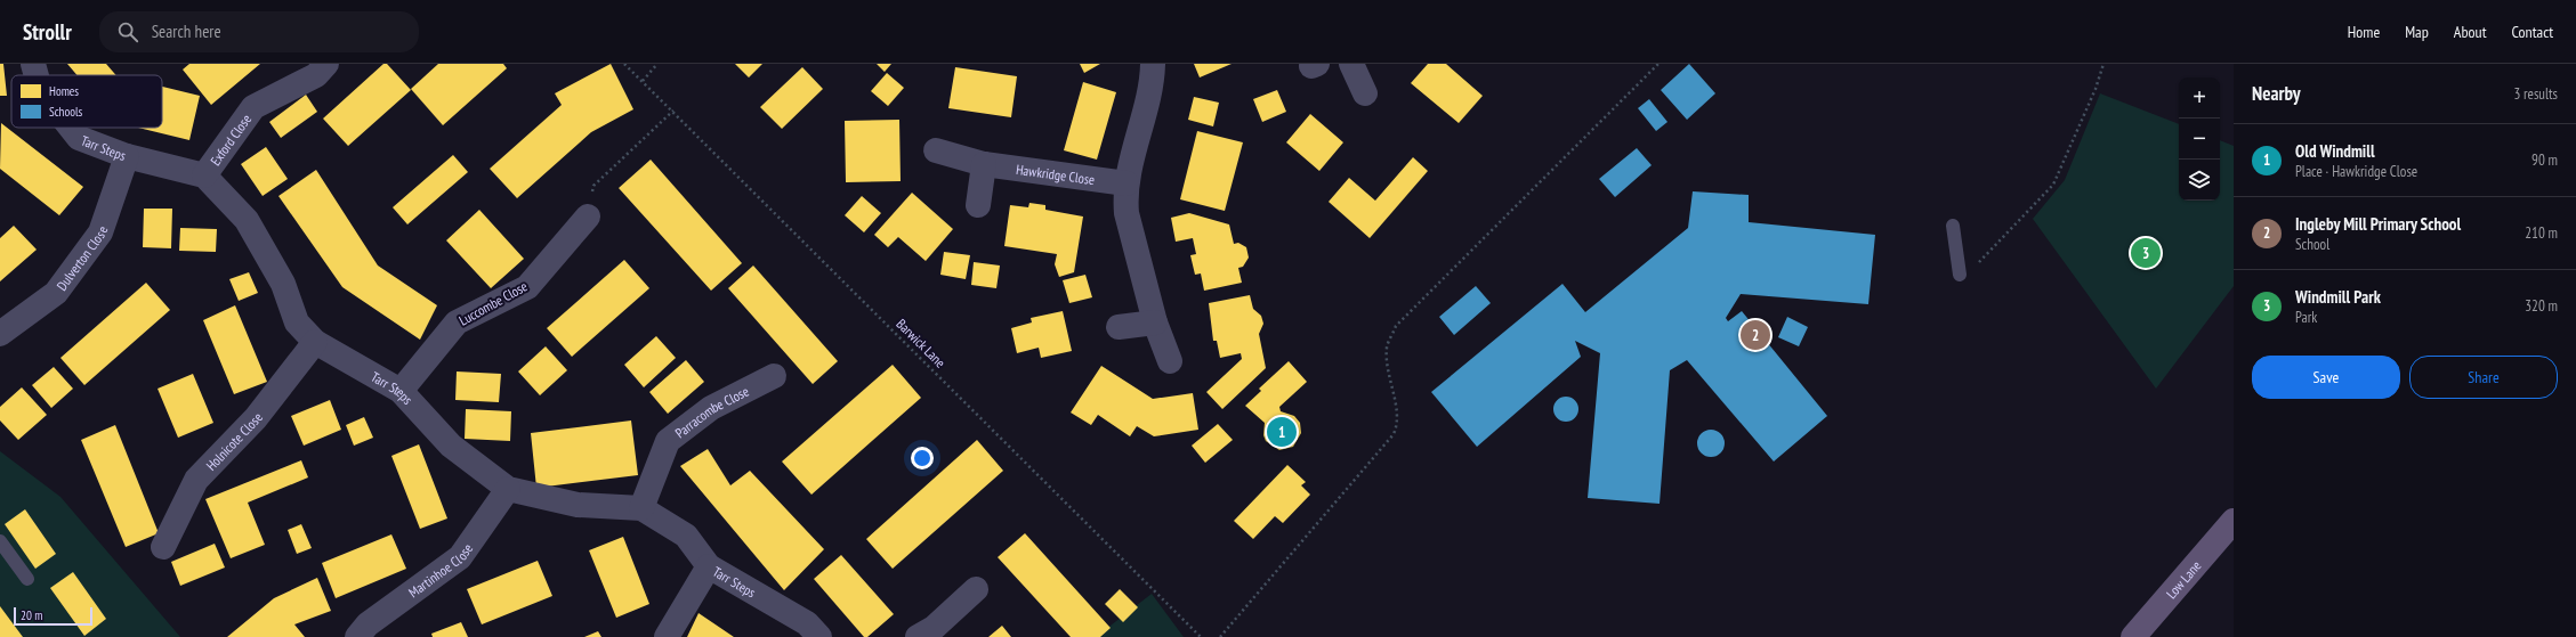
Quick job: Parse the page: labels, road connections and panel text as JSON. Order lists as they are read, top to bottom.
{
  "streets": {
    "main road": ["Low Lane"],
    "street": [
      "Exford Close",
      "Tarr Steps",
      "Hawkridge Close",
      "Dulverton Close",
      "Luccombe Close",
      "Parracombe Close",
      "Holnicote Close",
      "Martinhoe Close"
    ],
    "path": ["Barwick Lane"]
  },
  "crossings": [
    ["Exford Close", "Tarr Steps"],
    ["Tarr Steps", "Dulverton Close"],
    ["Tarr Steps", "Luccombe Close"],
    ["Tarr Steps", "Parracombe Close"],
    ["Tarr Steps", "Holnicote Close"],
    ["Tarr Steps", "Martinhoe Close"]
  ],
  "legend": ["Homes", "Schools"],
  "scale_bar": "20 m",
  "page": {
    "header": "Strollr",
    "search": "Search here",
    "nav": [
      "Home",
      "Map",
      "About",
      "Contact"
    ],
    "heading": ["Nearby", "3 results"],
    "map_buttons": ["+", "−"],
    "list": [
      {
        "mark": "1",
        "name": "Old Windmill",
        "note": "Place · Hawkridge Close",
        "value": "90 m"
      },
      {
        "mark": "2",
        "name": "Ingleby Mill Primary School",
        "note": "School",
        "value": "210 m"
      },
      {
        "mark": "3",
        "name": "Windmill Park",
        "note": "Park",
        "value": "320 m"
      }
    ],
    "pins": ["3", "2", "1"],
    "buttons": ["Save", "Share"],
    "scale": "20 m"
  }
}
